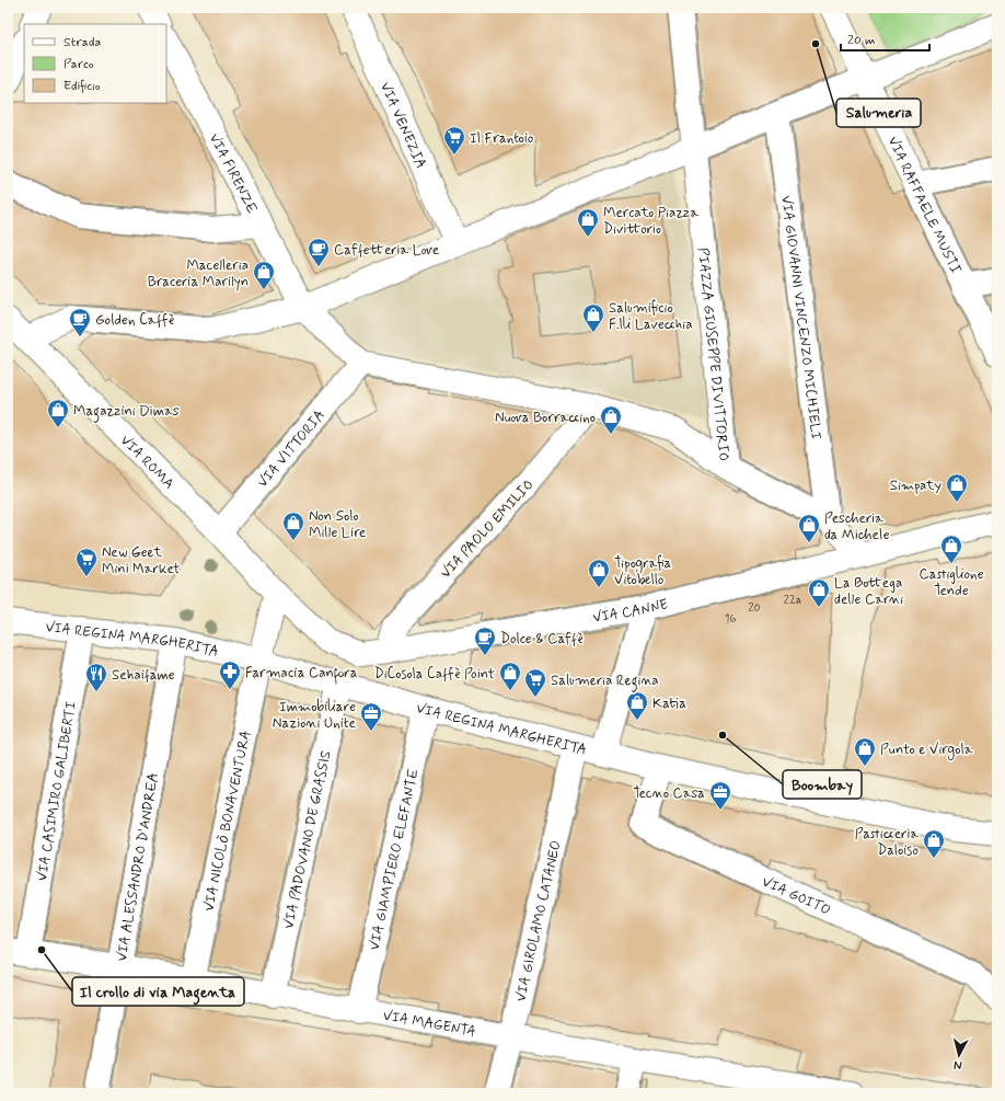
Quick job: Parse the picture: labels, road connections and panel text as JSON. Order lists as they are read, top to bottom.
{
  "streets": {
    "street": [
      "VIA VENEZIA",
      "VIA FIRENZE",
      "VIA RAFFAELE MUSTI",
      "VIA GIOVANNI VINCENZO MICHIELI",
      "PIAZZA GIUSEPPE DIVITTORIO",
      "VIA VITTORIA",
      "VIA ROMA",
      "VIA PAOLO EMILIO",
      "VIA CANNE",
      "VIA REGINA MARGHERITA",
      "VIA CASIMIRO GALIBERTI",
      "VIA NICOLÒ BONAVENTURA",
      "VIA PADOVANO DE GRASSIS",
      "VIA GIAMPIERO ELEFANTE",
      "VIA ALESSANDRO D'ANDREA",
      "VIA GOITO",
      "VIA GIROLAMO CATANEO",
      "VIA MAGENTA"
    ]
  },
  "crossings": [
    ["PIAZZA GIUSEPPE DIVITTORIO", "VIA VITTORIA"],
    ["PIAZZA GIUSEPPE DIVITTORIO", "VIA PAOLO EMILIO"],
    ["VIA VITTORIA", "VIA ROMA"],
    ["VIA ROMA", "VIA CANNE"],
    ["VIA ROMA", "VIA NICOLÒ BONAVENTURA"],
    ["VIA PAOLO EMILIO", "VIA CANNE"],
    ["VIA CANNE", "VIA NICOLÒ BONAVENTURA"],
    ["VIA REGINA MARGHERITA", "VIA CASIMIRO GALIBERTI"],
    ["VIA REGINA MARGHERITA", "VIA NICOLÒ BONAVENTURA"],
    ["VIA REGINA MARGHERITA", "VIA PADOVANO DE GRASSIS"],
    ["VIA REGINA MARGHERITA", "VIA GIAMPIERO ELEFANTE"],
    ["VIA REGINA MARGHERITA", "VIA ALESSANDRO D'ANDREA"],
    ["VIA REGINA MARGHERITA", "VIA GOITO"],
    ["VIA REGINA MARGHERITA", "VIA GIROLAMO CATANEO"],
    ["VIA CASIMIRO GALIBERTI", "VIA MAGENTA"],
    ["VIA NICOLÒ BONAVENTURA", "VIA MAGENTA"],
    ["VIA PADOVANO DE GRASSIS", "VIA MAGENTA"],
    ["VIA GIAMPIERO ELEFANTE", "VIA MAGENTA"],
    ["VIA ALESSANDRO D'ANDREA", "VIA MAGENTA"],
    ["VIA GIROLAMO CATANEO", "VIA MAGENTA"]
  ],
  "places": {
    "other": ["Salumeria", "Boombay", "Il crollo di via Magenta"],
    "supermarket": ["Il Frantoio", "New Geet Mini Market", "Salumeria Regina"],
    "shop": [
      "Mercato Piazza Divittorio",
      "Macelleria Braceria Marilyn",
      "Salumificio F.lli Lavecchia",
      "Magazzini Dimas",
      "Nuova Borraccino",
      "Simpaty",
      "Non Solo Mille Lire",
      "Pescheria da Michele",
      "Castiglione Tende",
      "Tipografia Vitobello",
      "La Bottega delle Carni",
      "DiCosola Caffè Point",
      "Katia",
      "Punto e Virgola",
      "Pasticceria Daloiso"
    ],
    "cafe": ["Caffetteria Love", "Golden Caffè", "Dolce & Caffè"],
    "pharmacy": ["Farmacia Canfora"],
    "restaurant": ["Sehaifame"],
    "office": ["Immobiliare Nazioni Unite", "Tecno Casa"]
  },
  "house_numbers": ["22a", "20", "16"],
  "legend": ["Strada", "Parco", "Edificio"],
  "scale_bar": "20 m",
  "north": "bottom"
}
